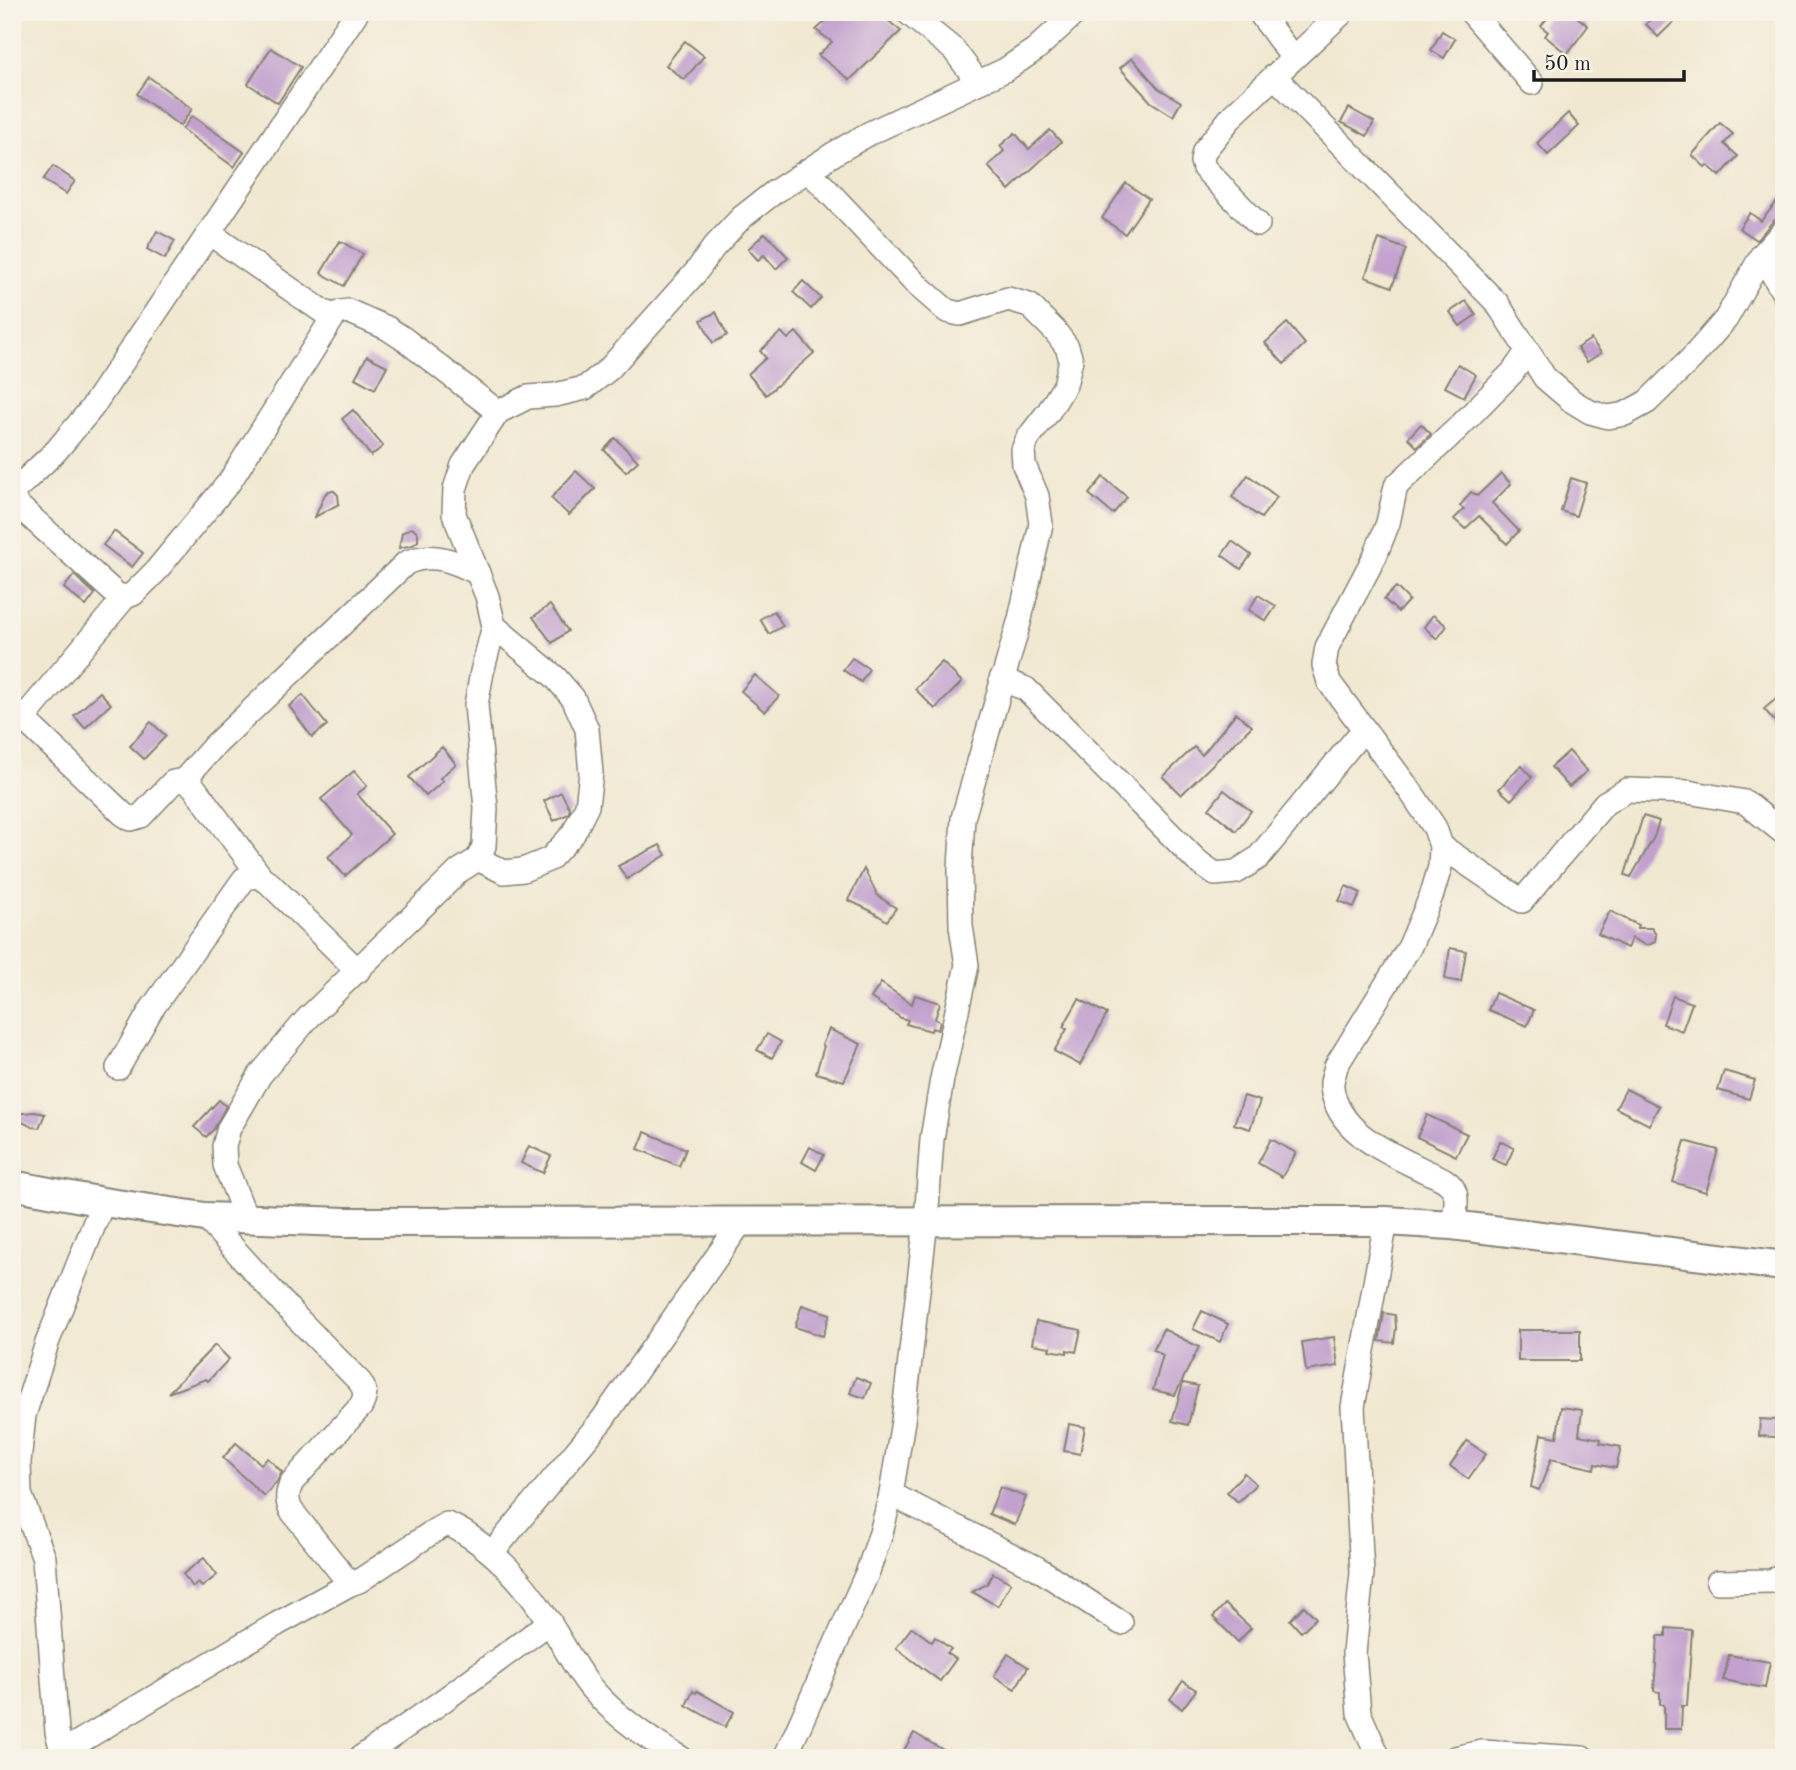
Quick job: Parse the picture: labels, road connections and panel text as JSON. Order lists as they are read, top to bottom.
{
  "scale_bar": "50 m"
}
